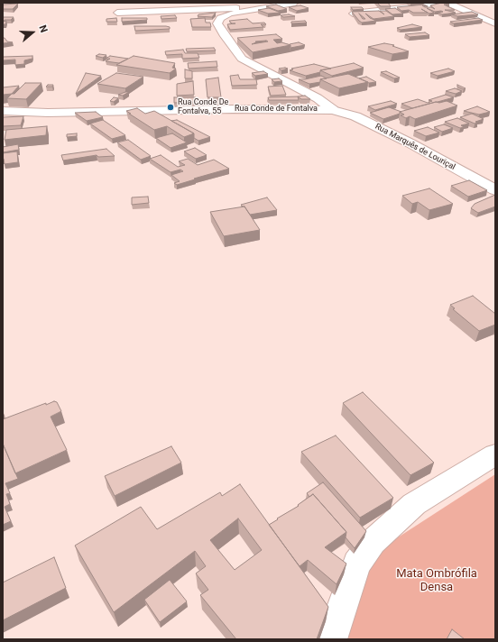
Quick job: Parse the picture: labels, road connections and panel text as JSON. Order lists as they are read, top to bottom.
{
  "streets": {
    "street": ["Rua Conde de Fontalva", "Rua Marquês de Louriçal"]
  },
  "crossings": [
    ["Rua Conde de Fontalva", "Rua Marquês de Louriçal"]
  ],
  "parks": ["Mata Ombrófila Densa"],
  "places": ["Rua Conde De Fontalva, 55"],
  "north": "right"
}
